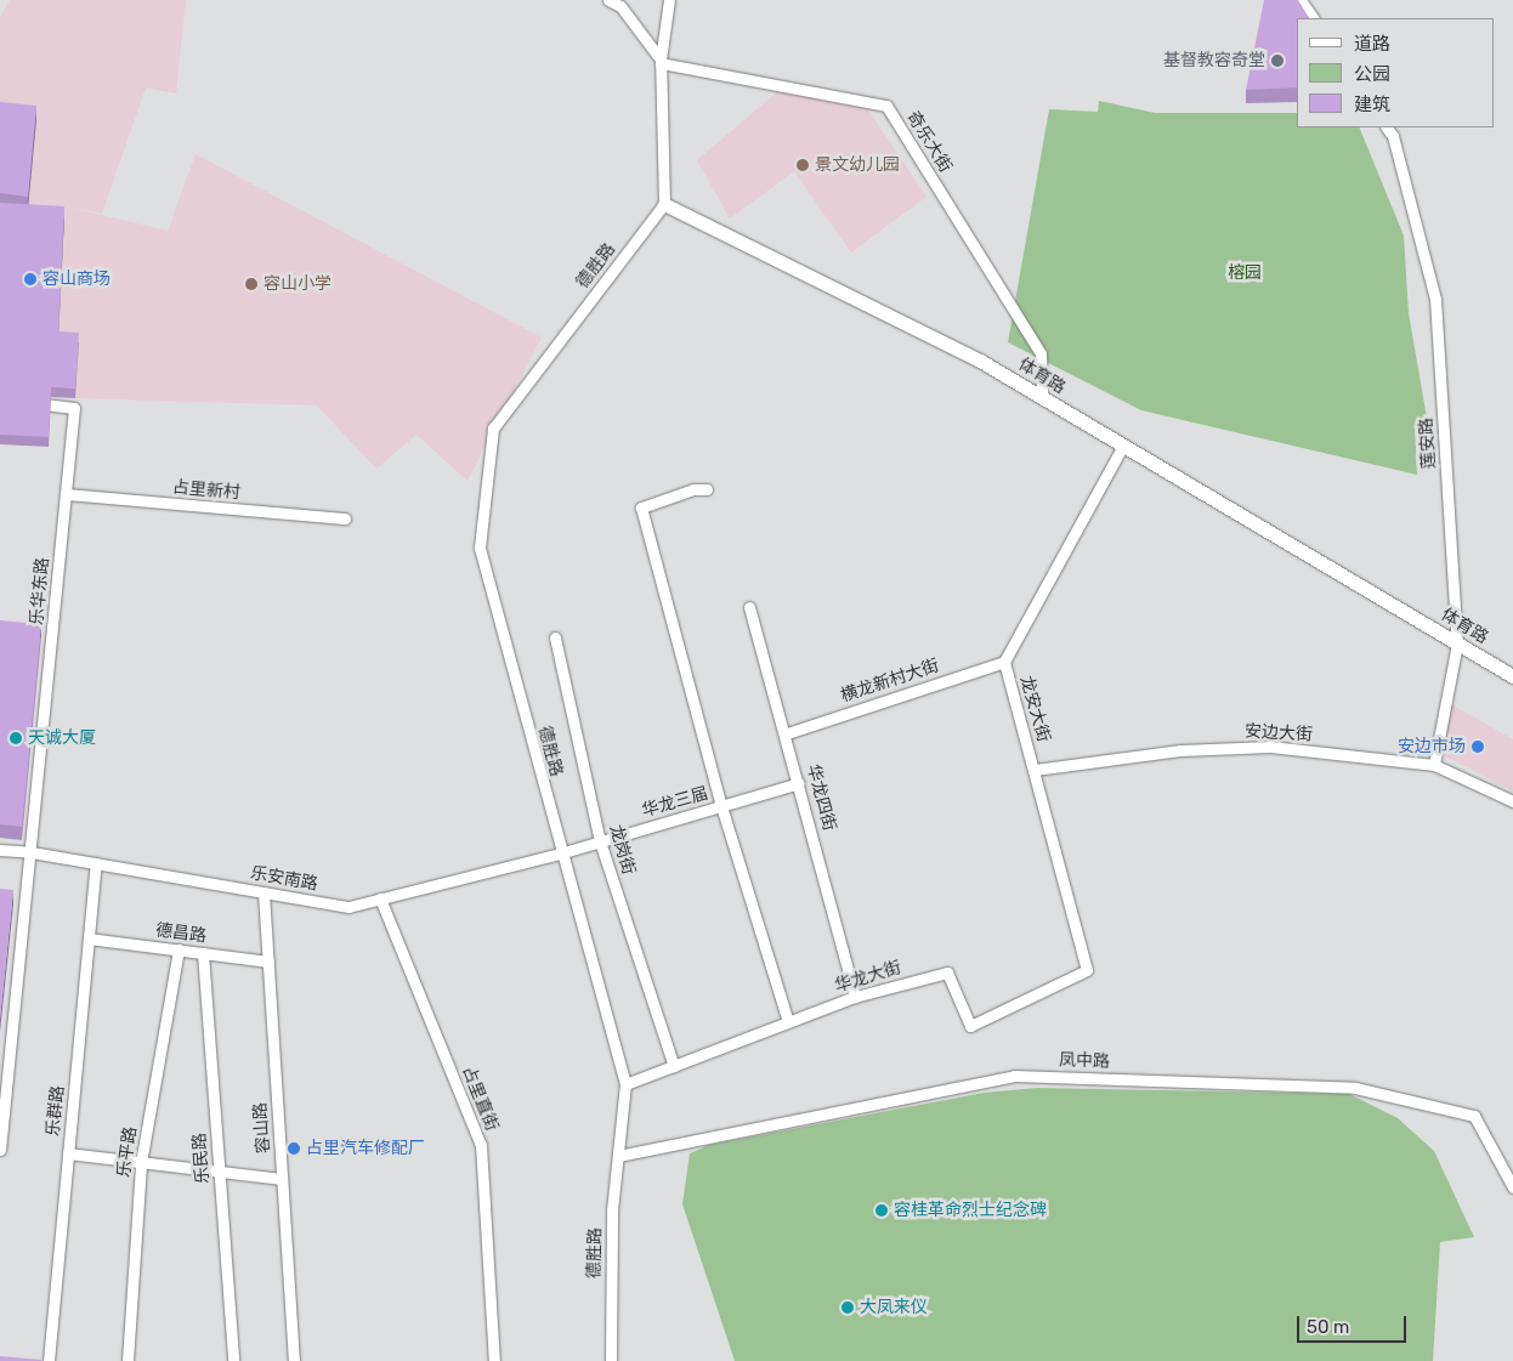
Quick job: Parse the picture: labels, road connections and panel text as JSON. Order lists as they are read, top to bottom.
{
  "streets": {
    "street": [
      "奇乐大街",
      "德胜路",
      "体育路",
      "莲安路",
      "占里新村",
      "乐华东路",
      "横龙新村大街",
      "龙安大街",
      "安边大街",
      "华龙四街",
      "华龙三届",
      "龙岗街",
      "乐安南路",
      "德昌路",
      "华龙大街",
      "凤中路",
      "占里直街",
      "乐群路",
      "容山路",
      "乐平路",
      "乐民路"
    ]
  },
  "crossings": [
    ["奇乐大街", "体育路"],
    ["德胜路", "体育路"],
    ["德胜路", "华龙三届"],
    ["德胜路", "乐安南路"],
    ["德胜路", "华龙大街"],
    ["德胜路", "凤中路"],
    ["体育路", "莲安路"],
    ["体育路", "龙安大街"],
    ["莲安路", "安边大街"],
    ["占里新村", "乐华东路"],
    ["乐华东路", "乐安南路"],
    ["横龙新村大街", "龙安大街"],
    ["横龙新村大街", "华龙四街"],
    ["龙安大街", "安边大街"],
    ["龙安大街", "华龙大街"],
    ["华龙四街", "华龙三届"],
    ["华龙四街", "华龙大街"],
    ["华龙三届", "龙岗街"],
    ["华龙三届", "乐安南路"],
    ["龙岗街", "华龙大街"],
    ["乐安南路", "占里直街"],
    ["乐安南路", "乐群路"],
    ["乐安南路", "容山路"],
    ["德昌路", "乐群路"],
    ["德昌路", "容山路"],
    ["德昌路", "乐平路"],
    ["德昌路", "乐民路"]
  ],
  "parks": ["榕园"],
  "places": [
    "基督教容奇堂",
    "景文幼儿园",
    "容山商场",
    "容山小学",
    "天诚大厦",
    "安边市场",
    "占里汽车修配厂",
    "容桂革命烈士纪念碑",
    "大凤来仪"
  ],
  "legend": ["道路", "公园", "建筑"],
  "scale_bar": "50 m"
}
